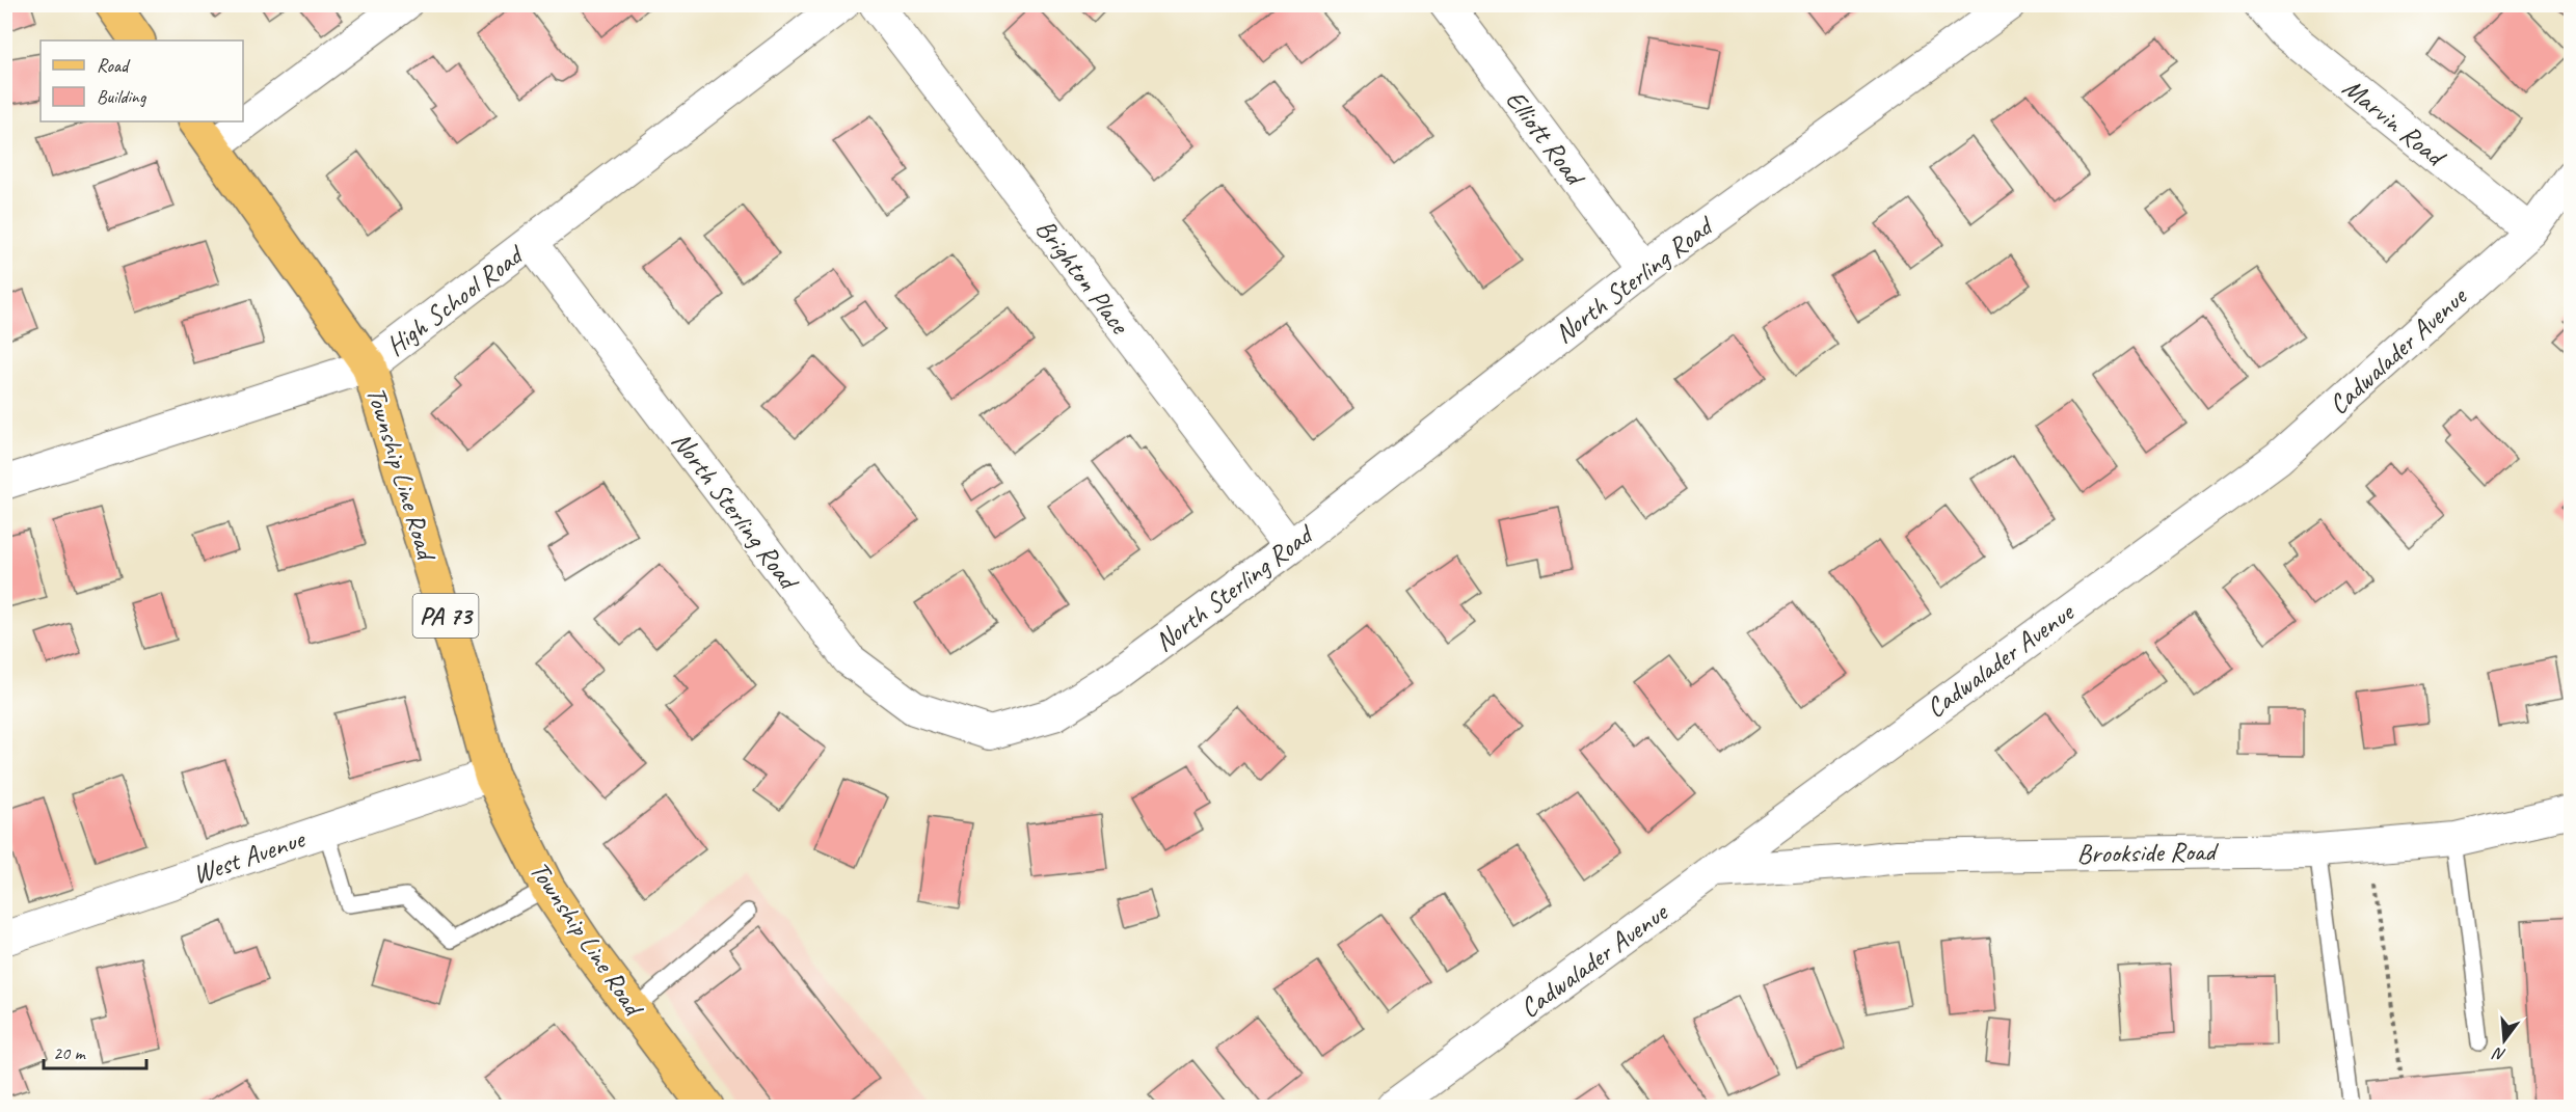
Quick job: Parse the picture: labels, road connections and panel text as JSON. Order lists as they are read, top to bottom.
{
  "streets": {
    "main road": ["Township Line Road", "PA 73"],
    "street": [
      "Marvin Road",
      "Elliott Road",
      "Brighton Place",
      "North Sterling Road",
      "High School Road",
      "Cadwalader Avenue",
      "Brookside Road",
      "West Avenue"
    ]
  },
  "crossings": [
    ["Marvin Road", "Cadwalader Avenue"],
    ["Elliott Road", "North Sterling Road"],
    ["Brighton Place", "North Sterling Road"],
    ["North Sterling Road", "High School Road"],
    ["High School Road", "Township Line Road"],
    ["Cadwalader Avenue", "Brookside Road"],
    ["Township Line Road", "West Avenue"]
  ],
  "legend": ["Road", "Building"],
  "scale_bar": "20 m",
  "north": "bottom"
}
